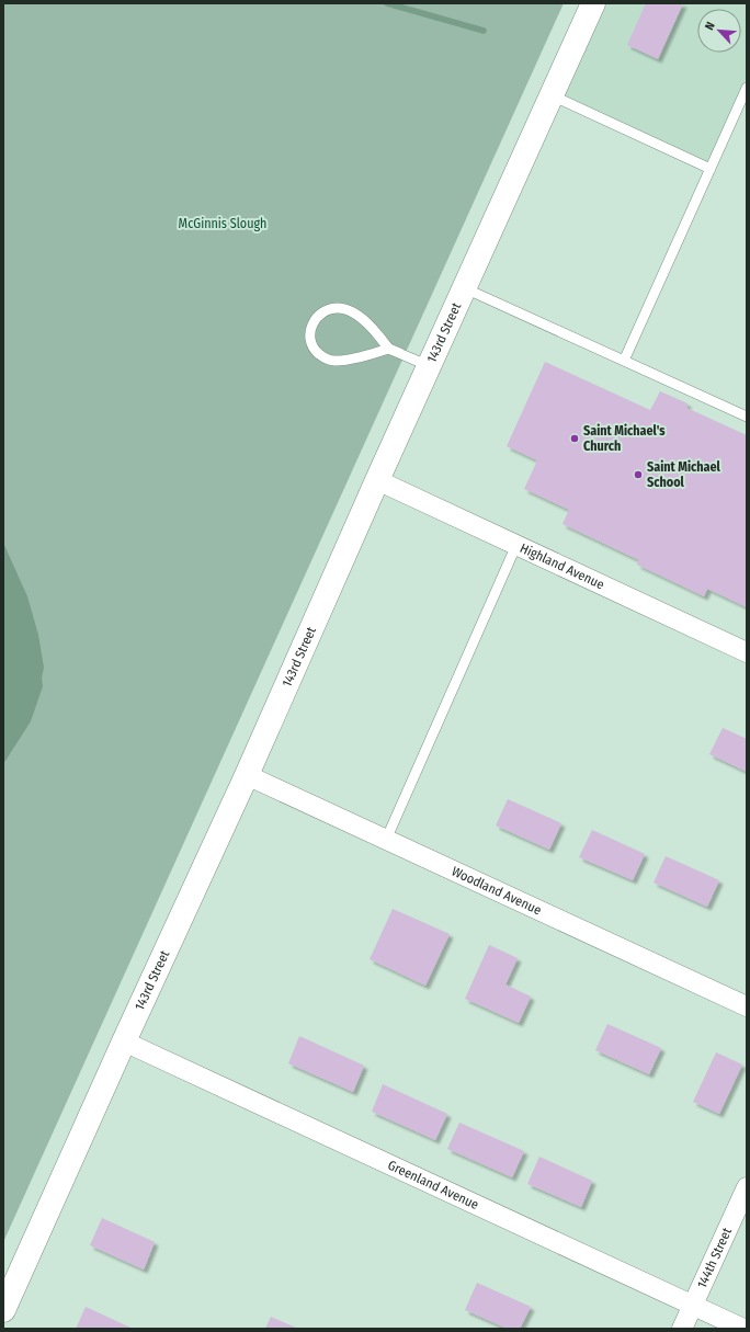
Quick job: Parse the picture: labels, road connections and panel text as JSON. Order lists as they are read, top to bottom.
{
  "streets": {
    "main road": ["143rd Street"],
    "street": [
      "Highland Avenue",
      "Woodland Avenue",
      "Greenland Avenue",
      "144th Street"
    ]
  },
  "crossings": [
    ["143rd Street", "Highland Avenue"],
    ["143rd Street", "Woodland Avenue"],
    ["143rd Street", "Greenland Avenue"],
    ["Greenland Avenue", "144th Street"]
  ],
  "parks": ["McGinnis Slough"],
  "places": ["Saint Michael's Church", "Saint Michael School"],
  "north": "top left"
}
